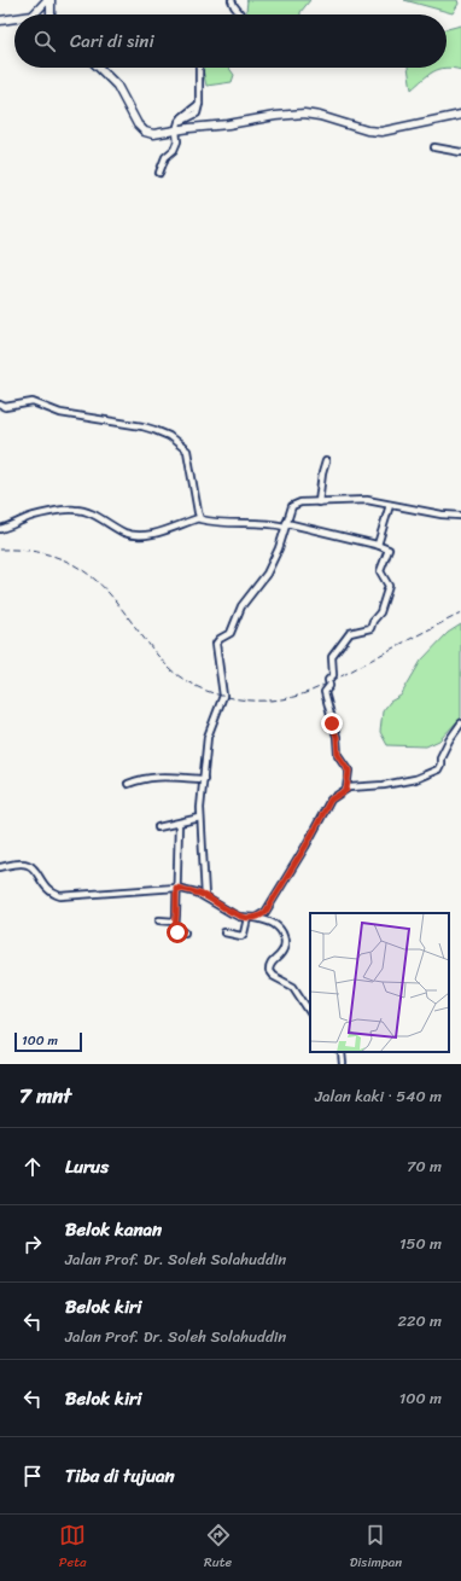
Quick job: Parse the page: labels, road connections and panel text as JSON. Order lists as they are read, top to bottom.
{
  "scale_bar": "100 m",
  "page": {
    "search": "Cari di sini",
    "scale": "100 m",
    "heading": ["7 mnt", "Jalan kaki · 540 m"],
    "list": [
      ["Lurus", "70 m"],
      ["Belok kanan", "Jalan Prof. Dr. Soleh Solahuddin", "150 m"],
      ["Belok kiri", "Jalan Prof. Dr. Soleh Solahuddin", "220 m"],
      ["Belok kiri", "100 m"],
      "Tiba di tujuan"
    ],
    "nav": ["Peta", "Rute", "Disimpan"]
  }
}
